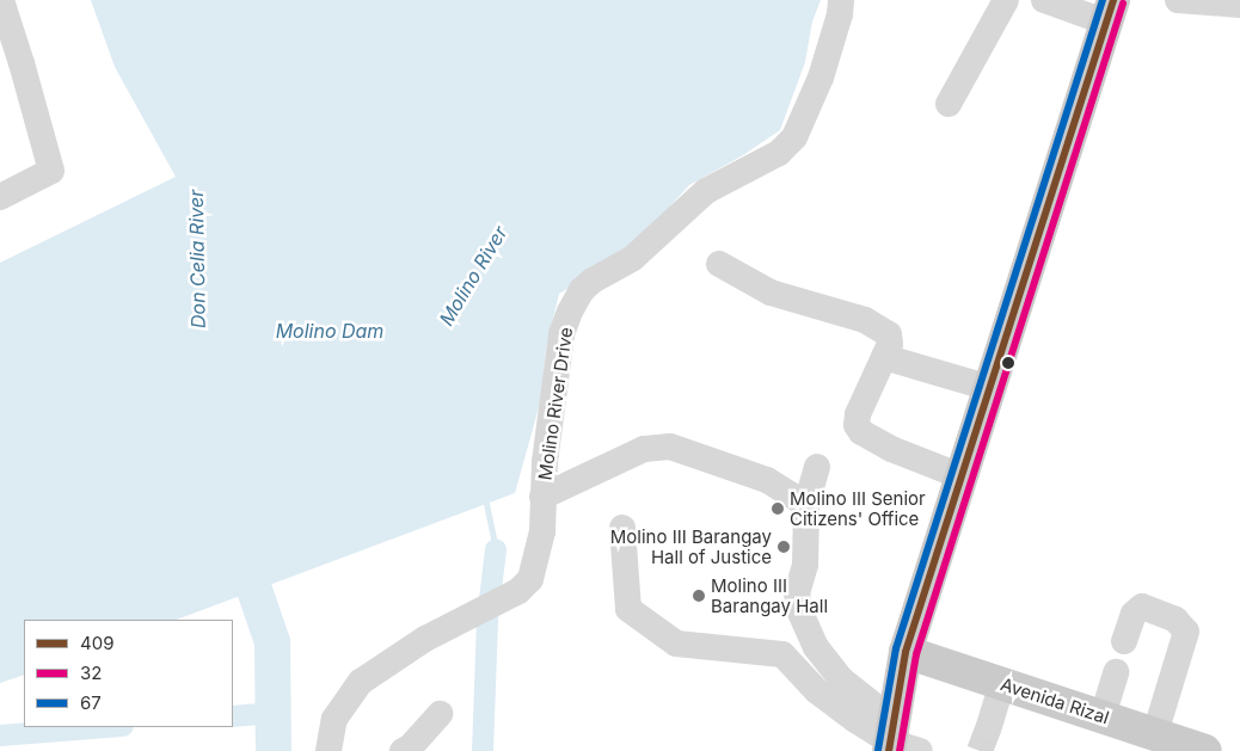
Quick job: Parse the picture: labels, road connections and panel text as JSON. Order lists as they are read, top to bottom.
{
  "streets": {
    "main road": ["Avenida Rizal"],
    "street": ["Molino River Drive"]
  },
  "water": ["Don Celia River", "Molino River", "Molino Dam"],
  "places": ["Molino III Senior Citizens' Office", "Molino III Barangay Hall of Justice", "Molino III Barangay Hall"],
  "lines": ["transit line 409", "transit line 67", "transit line 32"],
  "legend": ["409", "32", "67"]
}
